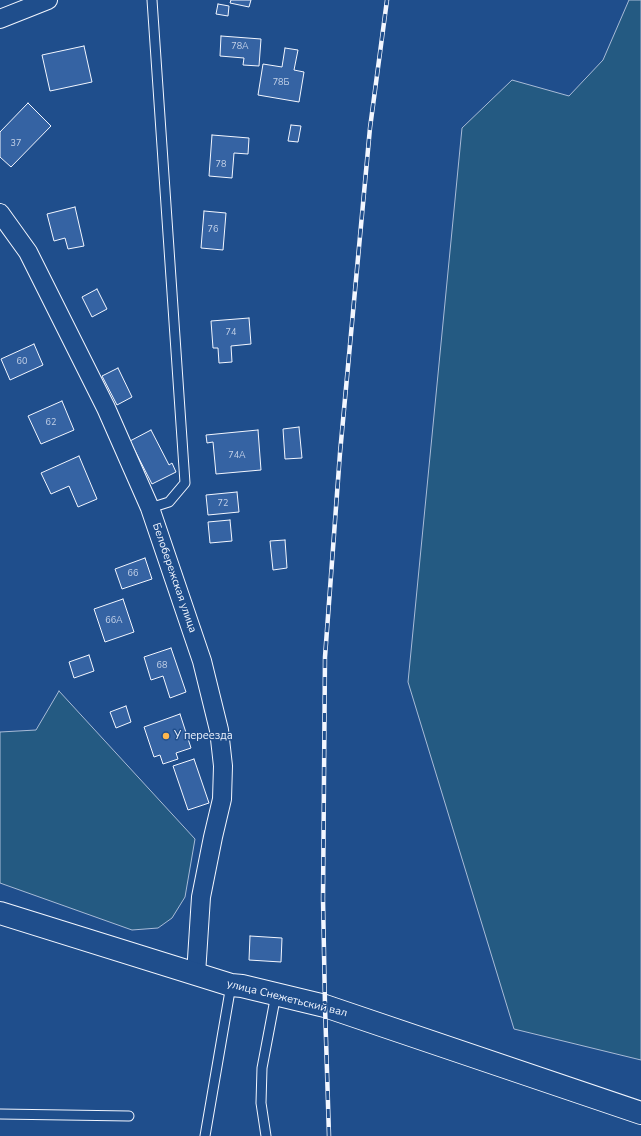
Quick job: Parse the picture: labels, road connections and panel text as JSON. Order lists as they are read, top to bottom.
{
  "streets": {
    "main road": ["улица Снежетьский вал"],
    "street": ["Белобережская улица"]
  },
  "crossings": [
    ["Белобережская улица", "улица Снежетьский вал"]
  ],
  "places": ["У переезда"],
  "house_numbers": [
    "78А",
    "78Б",
    "37",
    "78",
    "76",
    "74",
    "60",
    "62",
    "74А",
    "72",
    "66",
    "66А",
    "68"
  ]
}
